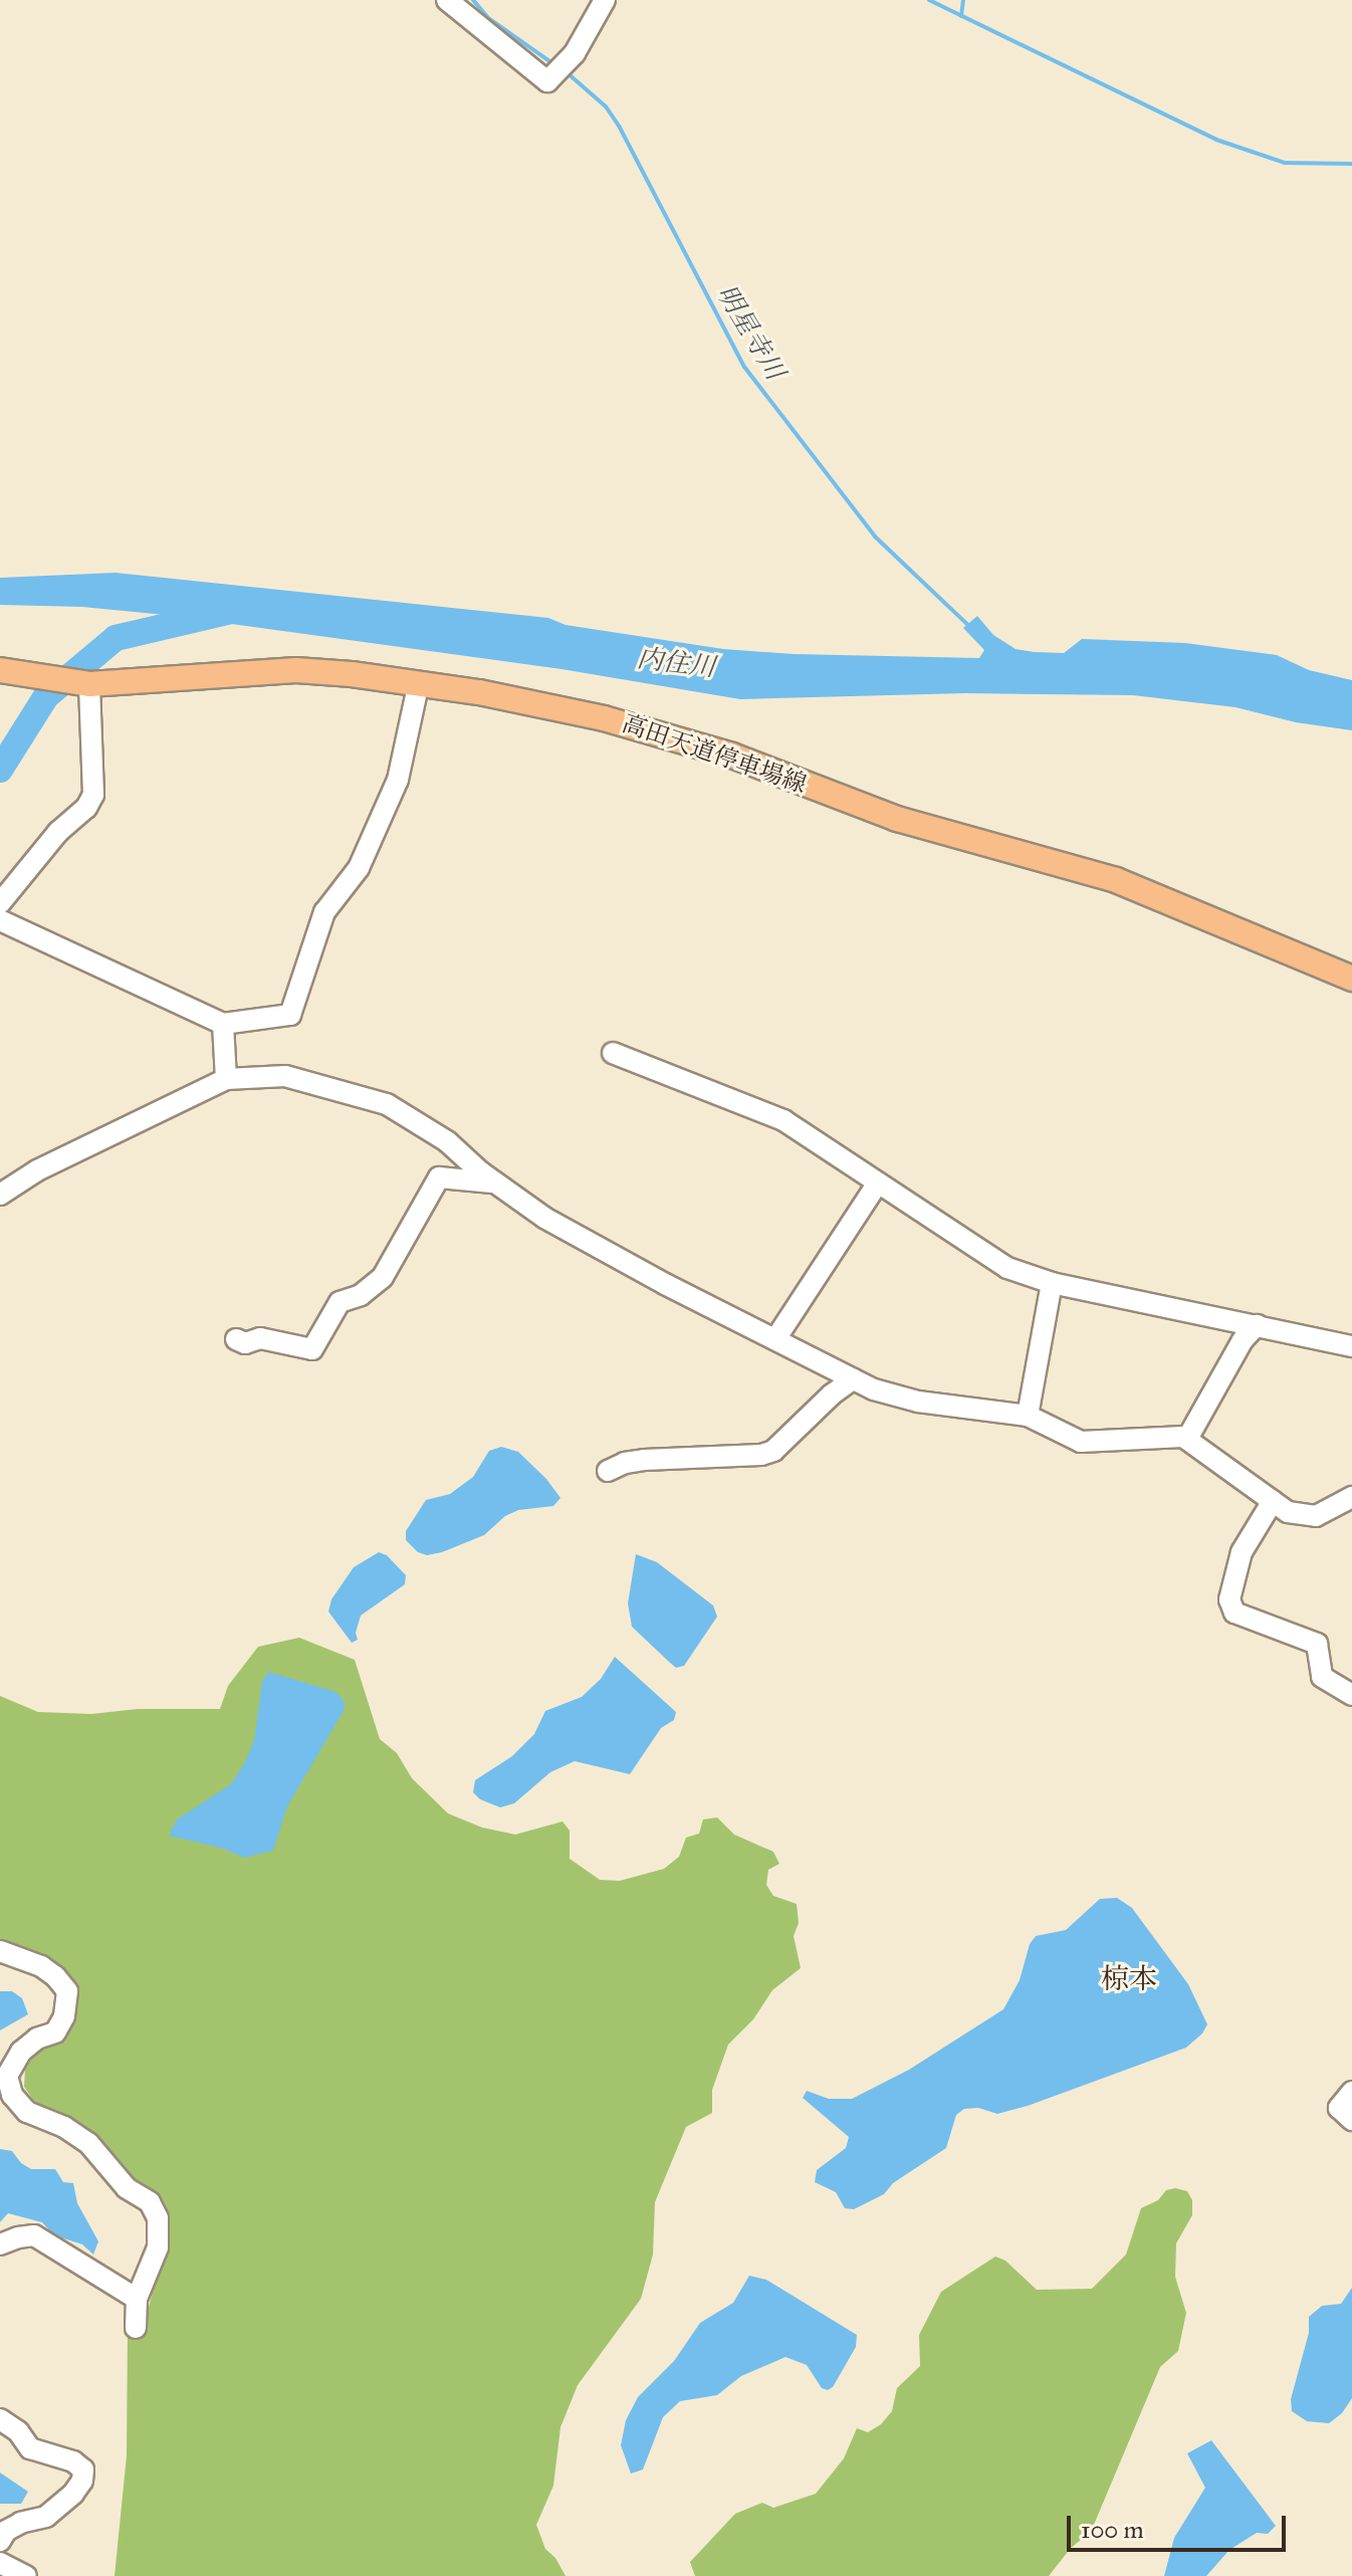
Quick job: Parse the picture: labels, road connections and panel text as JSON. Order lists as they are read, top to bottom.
{
  "streets": {
    "main road": ["高田天道停車場線"]
  },
  "districts": ["椋本"],
  "water": ["明星寺川", "内住川"],
  "scale_bar": "100 m"
}
